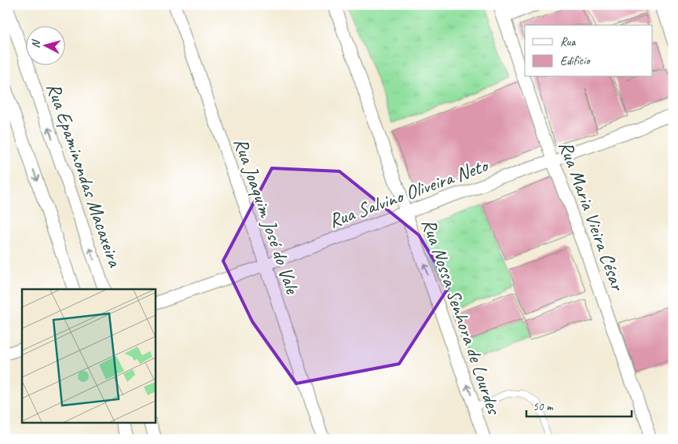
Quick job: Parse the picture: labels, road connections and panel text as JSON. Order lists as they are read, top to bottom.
{
  "streets": {
    "street": [
      "Rua Epaminondas Macaxeira",
      "Rua Salvino Oliveira Neto",
      "Rua Joaquim José do Vale",
      "Rua Maria Vieira César",
      "Rua Nossa Senhora de Lourdes"
    ]
  },
  "crossings": [
    ["Rua Salvino Oliveira Neto", "Rua Joaquim José do Vale"],
    ["Rua Salvino Oliveira Neto", "Rua Maria Vieira César"],
    ["Rua Salvino Oliveira Neto", "Rua Nossa Senhora de Lourdes"]
  ],
  "one_way": ["Rua Nossa Senhora de Lourdes"],
  "legend": ["Rua", "Edifício"],
  "scale_bar": "50 m",
  "north": "left"
}
